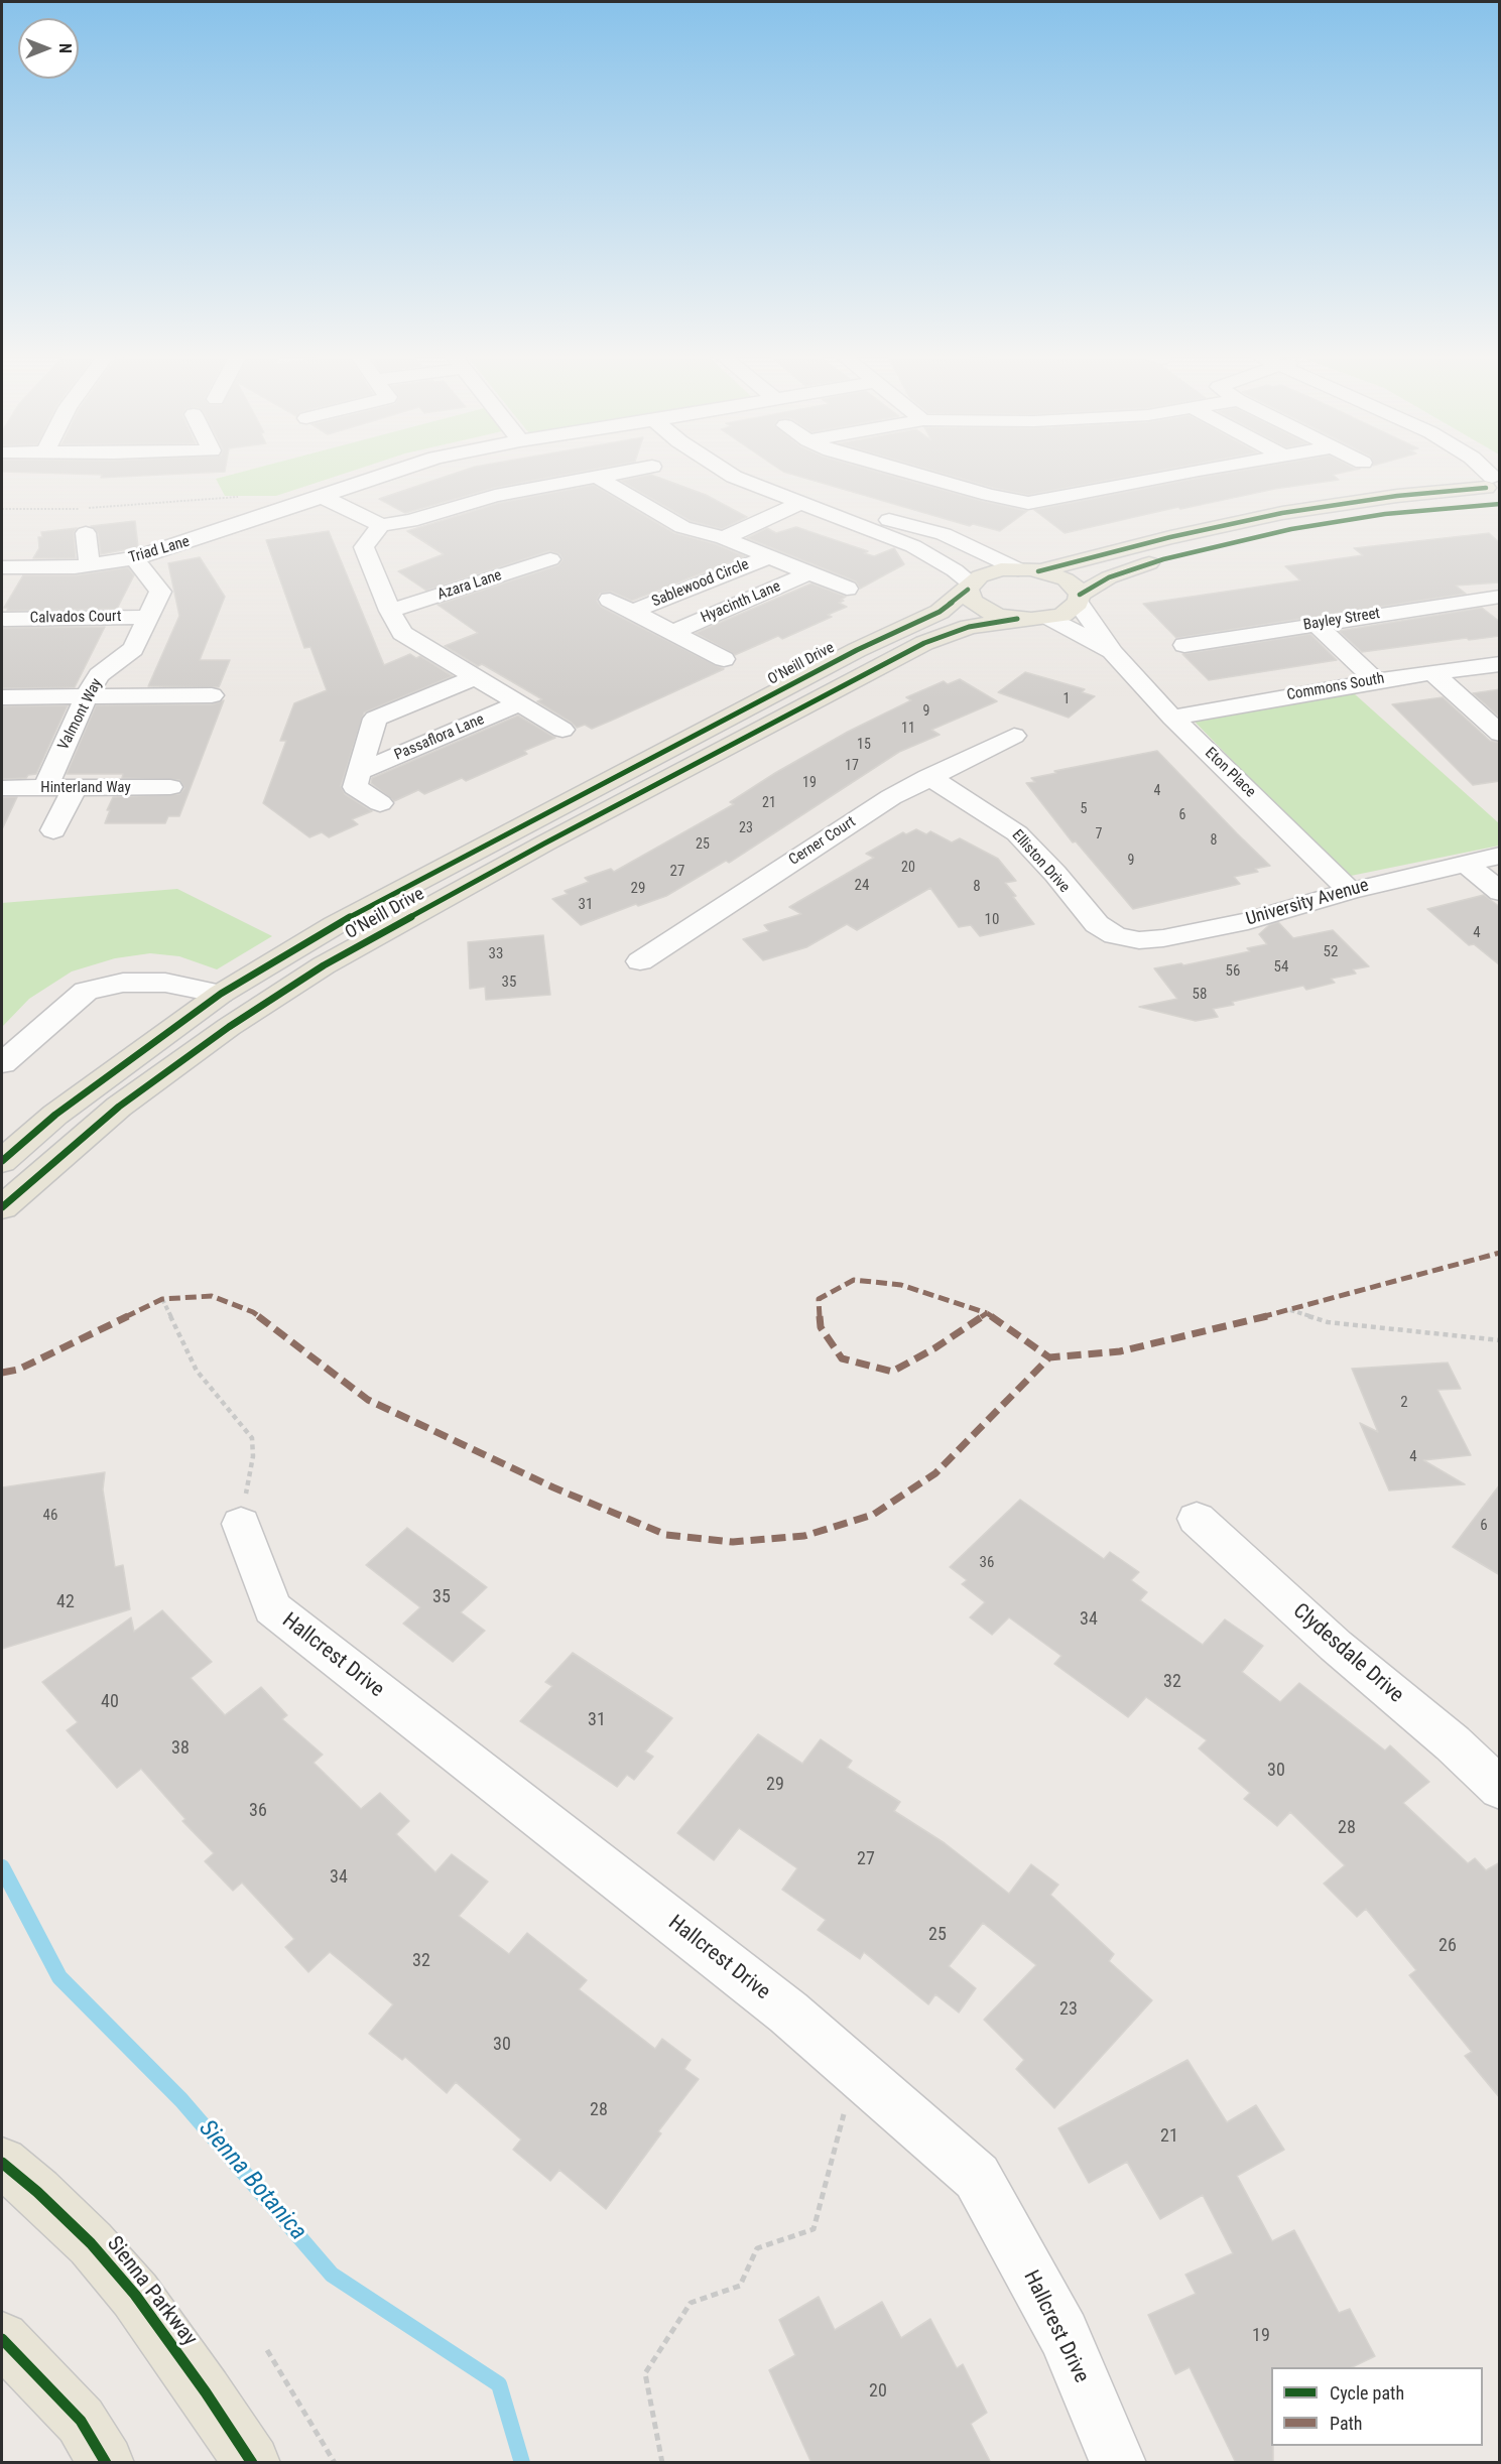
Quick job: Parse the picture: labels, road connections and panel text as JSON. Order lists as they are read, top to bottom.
{
  "streets": {
    "main road": ["O'Neill Drive", "Sienna Parkway"],
    "street": [
      "Triad Lane",
      "Sablewood Circle",
      "Azara Lane",
      "Hyacinth Lane",
      "Calvados Court",
      "Bayley Street",
      "Commons South",
      "Valmont Way",
      "Passaflora Lane",
      "Eton Place",
      "Hinterland Way",
      "Cerner Court",
      "Elliston Drive",
      "University Avenue",
      "Clydesdale Drive",
      "Hallcrest Drive"
    ]
  },
  "crossings": [
    ["Triad Lane", "Valmont Way"],
    ["Sablewood Circle", "Hyacinth Lane"],
    ["Azara Lane", "Passaflora Lane"],
    ["Calvados Court", "Valmont Way"],
    ["O'Neill Drive", "Eton Place"],
    ["Commons South", "Eton Place"],
    ["Valmont Way", "Hinterland Way"],
    ["Eton Place", "University Avenue"],
    ["Cerner Court", "Elliston Drive"],
    ["Elliston Drive", "University Avenue"]
  ],
  "water": ["Sienna Botanica"],
  "house_numbers": [
    "1",
    "9",
    "11",
    "15",
    "17",
    "19",
    "4",
    "21",
    "5",
    "6",
    "23",
    "7",
    "8",
    "25",
    "9",
    "20",
    "27",
    "24",
    "8",
    "29",
    "31",
    "10",
    "4",
    "52",
    "33",
    "54",
    "56",
    "35",
    "58",
    "2",
    "4",
    "46",
    "6",
    "36",
    "35",
    "42",
    "34",
    "32",
    "40",
    "31",
    "38",
    "30",
    "29",
    "36",
    "28",
    "27",
    "34",
    "25",
    "26",
    "32",
    "23",
    "30",
    "28",
    "21",
    "19",
    "20"
  ],
  "legend": ["Cycle path", "Path"],
  "north": "right"
}
